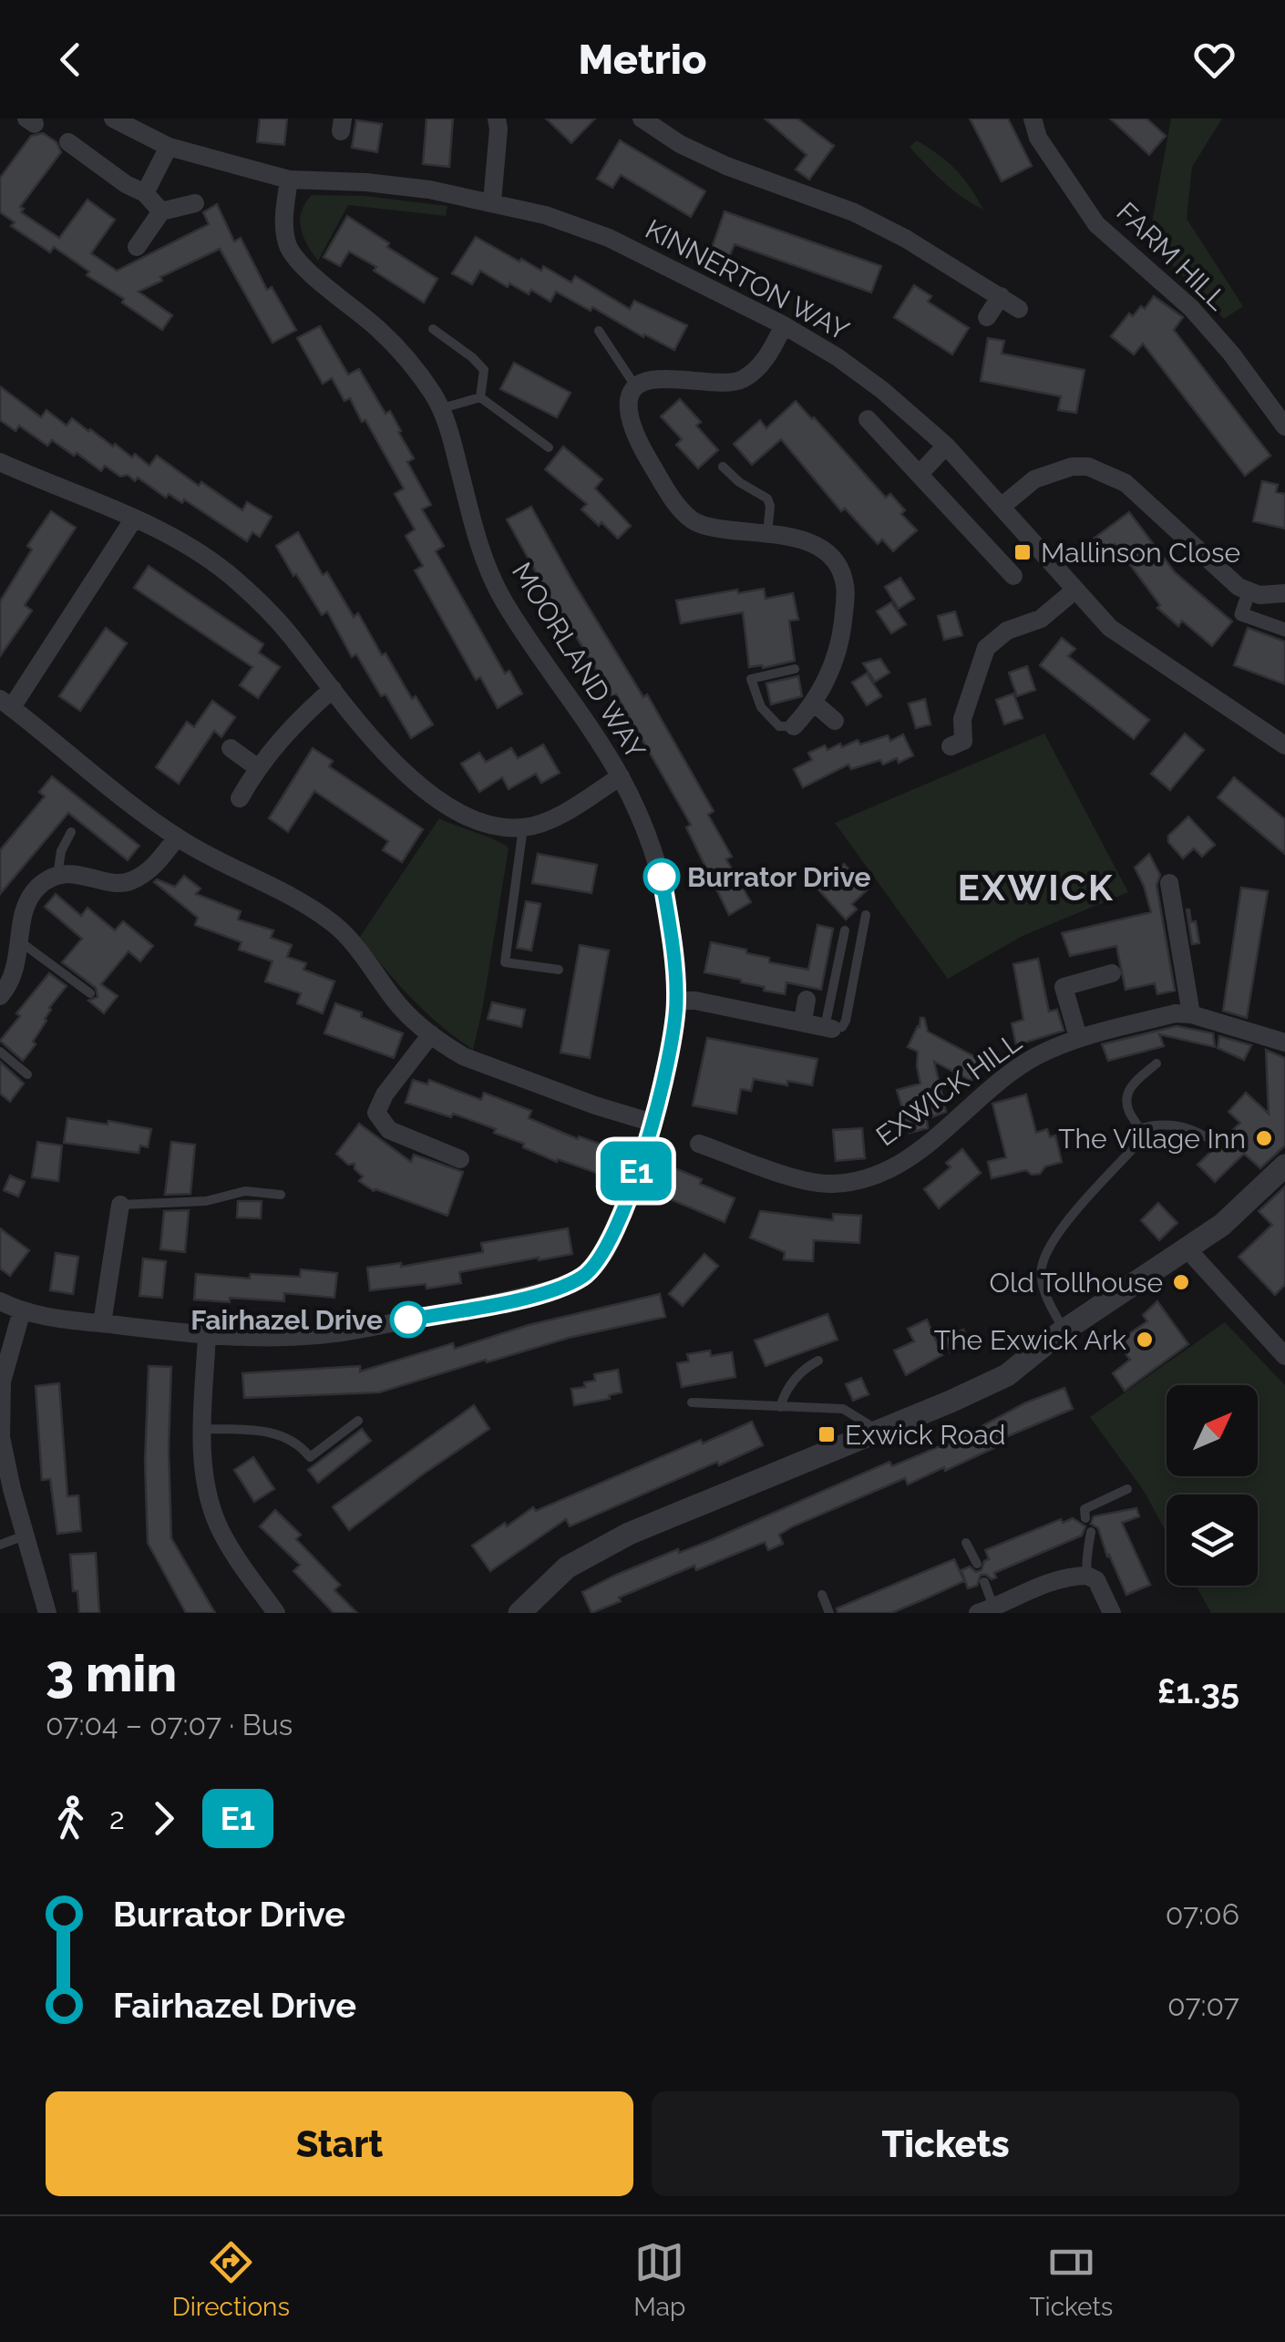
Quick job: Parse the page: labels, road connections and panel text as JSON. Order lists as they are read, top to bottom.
{
  "streets": {
    "street": [
      "FARM HILL",
      "KINNERTON WAY",
      "MOORLAND WAY",
      "EXWICK HILL"
    ]
  },
  "crossings": [
    ["KINNERTON WAY", "MOORLAND WAY"]
  ],
  "districts": ["EXWICK"],
  "places": {
    "transit": ["Mallinson Close", "Exwick Road"],
    "other": [
      "Burrator Drive",
      "The Village Inn",
      "Old Tollhouse",
      "Fairhazel Drive",
      "The Exwick Ark"
    ]
  },
  "lines": ["bus line E1"],
  "north": "top right",
  "page": {
    "header": "Metrio",
    "on_map": "E1",
    "heading": ["3 min", "07:04 – 07:07 · Bus", "£1.35"],
    "legs": ["2", "E1"],
    "list": [
      {
        "name": "Burrator Drive",
        "value": "07:06"
      },
      {
        "name": "Fairhazel Drive",
        "value": "07:07"
      }
    ],
    "buttons": ["Start", "Tickets"],
    "tabs": ["Directions", "Map", "Tickets"]
  }
}
